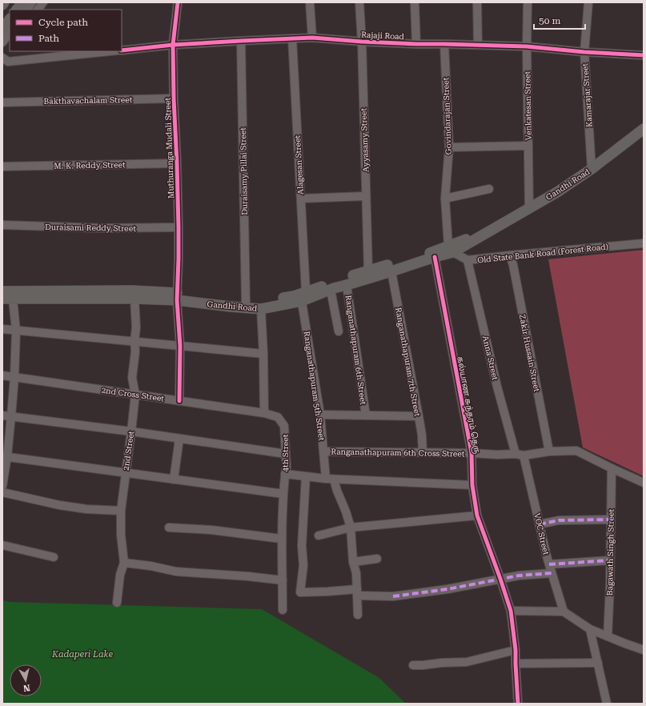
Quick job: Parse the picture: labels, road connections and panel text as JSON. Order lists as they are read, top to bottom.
{
  "streets": {
    "main road": ["Gandhi Road"],
    "street": [
      "Rajaji Road",
      "Kamarajar Street",
      "Bakthavachalam Street",
      "Venkatesan Street",
      "Govindarajan Street",
      "Ayyasamy Street",
      "Muthuranga Mudali Street",
      "M. K. Reddy Street",
      "Alagesan Street",
      "Duraisamy Pillai Street",
      "Duraisami Reddy Street",
      "Old State Bank Road (Forest Road)",
      "Ranganathapuram 6th Street",
      "Zakir Hussain Street",
      "Anna Street",
      "Ranganathapuram 7th Street",
      "Ranganathapuram 5th Street",
      "2nd Cross Street",
      "கல்யாண சுந்தரம் தெரு",
      "2nd Street",
      "Ranganathapuram 6th Cross Street",
      "4th Street",
      "VOC Street",
      "Bagawath Singh Street"
    ]
  },
  "crossings": [
    ["Rajaji Road", "Kamarajar Street"],
    ["Rajaji Road", "Venkatesan Street"],
    ["Rajaji Road", "Govindarajan Street"],
    ["Rajaji Road", "Ayyasamy Street"],
    ["Rajaji Road", "Muthuranga Mudali Street"],
    ["Rajaji Road", "Alagesan Street"],
    ["Rajaji Road", "Duraisamy Pillai Street"],
    ["Kamarajar Street", "Gandhi Road"],
    ["Bakthavachalam Street", "Muthuranga Mudali Street"],
    ["Venkatesan Street", "Gandhi Road"],
    ["Govindarajan Street", "Gandhi Road"],
    ["Govindarajan Street", "Old State Bank Road (Forest Road)"],
    ["Ayyasamy Street", "Gandhi Road"],
    ["Muthuranga Mudali Street", "M. K. Reddy Street"],
    ["Muthuranga Mudali Street", "Gandhi Road"],
    ["Muthuranga Mudali Street", "Duraisami Reddy Street"],
    ["Muthuranga Mudali Street", "2nd Cross Street"],
    ["Alagesan Street", "Gandhi Road"],
    ["Alagesan Street", "Ranganathapuram 5th Street"],
    ["Duraisamy Pillai Street", "Gandhi Road"],
    ["Gandhi Road", "Old State Bank Road (Forest Road)"],
    ["Gandhi Road", "Ranganathapuram 6th Street"],
    ["Gandhi Road", "Ranganathapuram 7th Street"],
    ["Gandhi Road", "Ranganathapuram 5th Street"],
    ["Gandhi Road", "கல்யாண சுந்தரம் தெரு"],
    ["Gandhi Road", "2nd Street"],
    ["Old State Bank Road (Forest Road)", "Zakir Hussain Street"],
    ["Old State Bank Road (Forest Road)", "Anna Street"],
    ["Zakir Hussain Street", "Ranganathapuram 6th Cross Street"],
    ["Anna Street", "Ranganathapuram 6th Cross Street"],
    ["Anna Street", "VOC Street"],
    ["Ranganathapuram 7th Street", "Ranganathapuram 6th Cross Street"],
    ["Ranganathapuram 5th Street", "Ranganathapuram 6th Cross Street"],
    ["2nd Cross Street", "2nd Street"],
    ["2nd Cross Street", "4th Street"],
    ["கல்யாண சுந்தரம் தெரு", "Ranganathapuram 6th Cross Street"],
    ["Ranganathapuram 6th Cross Street", "VOC Street"],
    ["Ranganathapuram 6th Cross Street", "Bagawath Singh Street"]
  ],
  "water": ["Kadaperi Lake"],
  "legend": ["Cycle path", "Path"],
  "scale_bar": "50 m",
  "north": "bottom"
}
